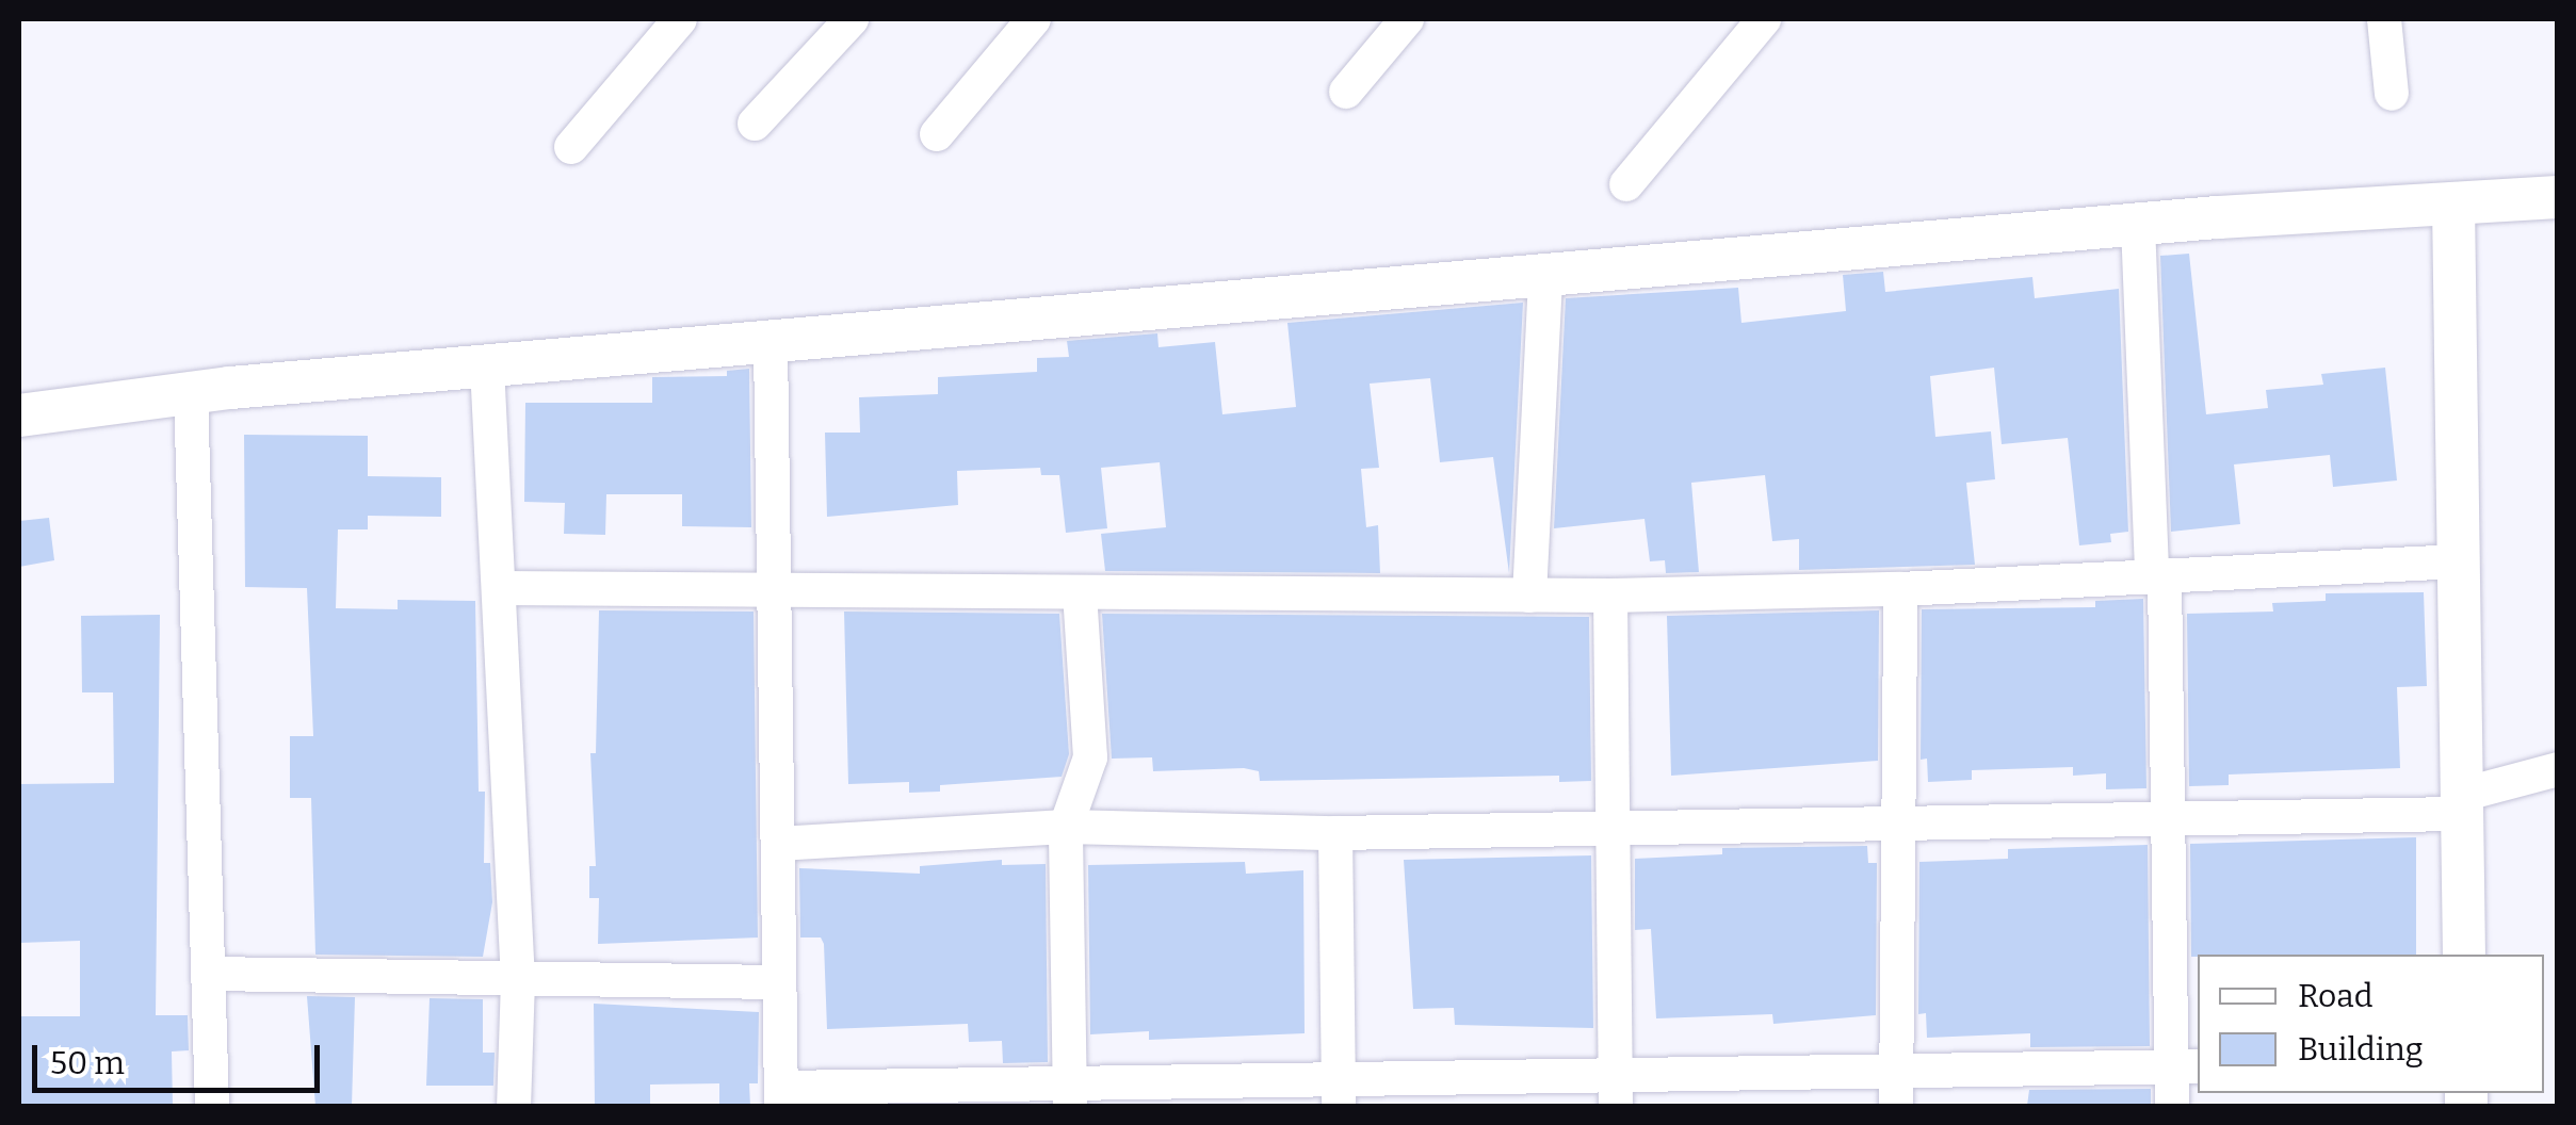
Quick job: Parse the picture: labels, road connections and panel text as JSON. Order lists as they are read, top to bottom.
{
  "legend": ["Road", "Building"],
  "scale_bar": "50 m"
}
